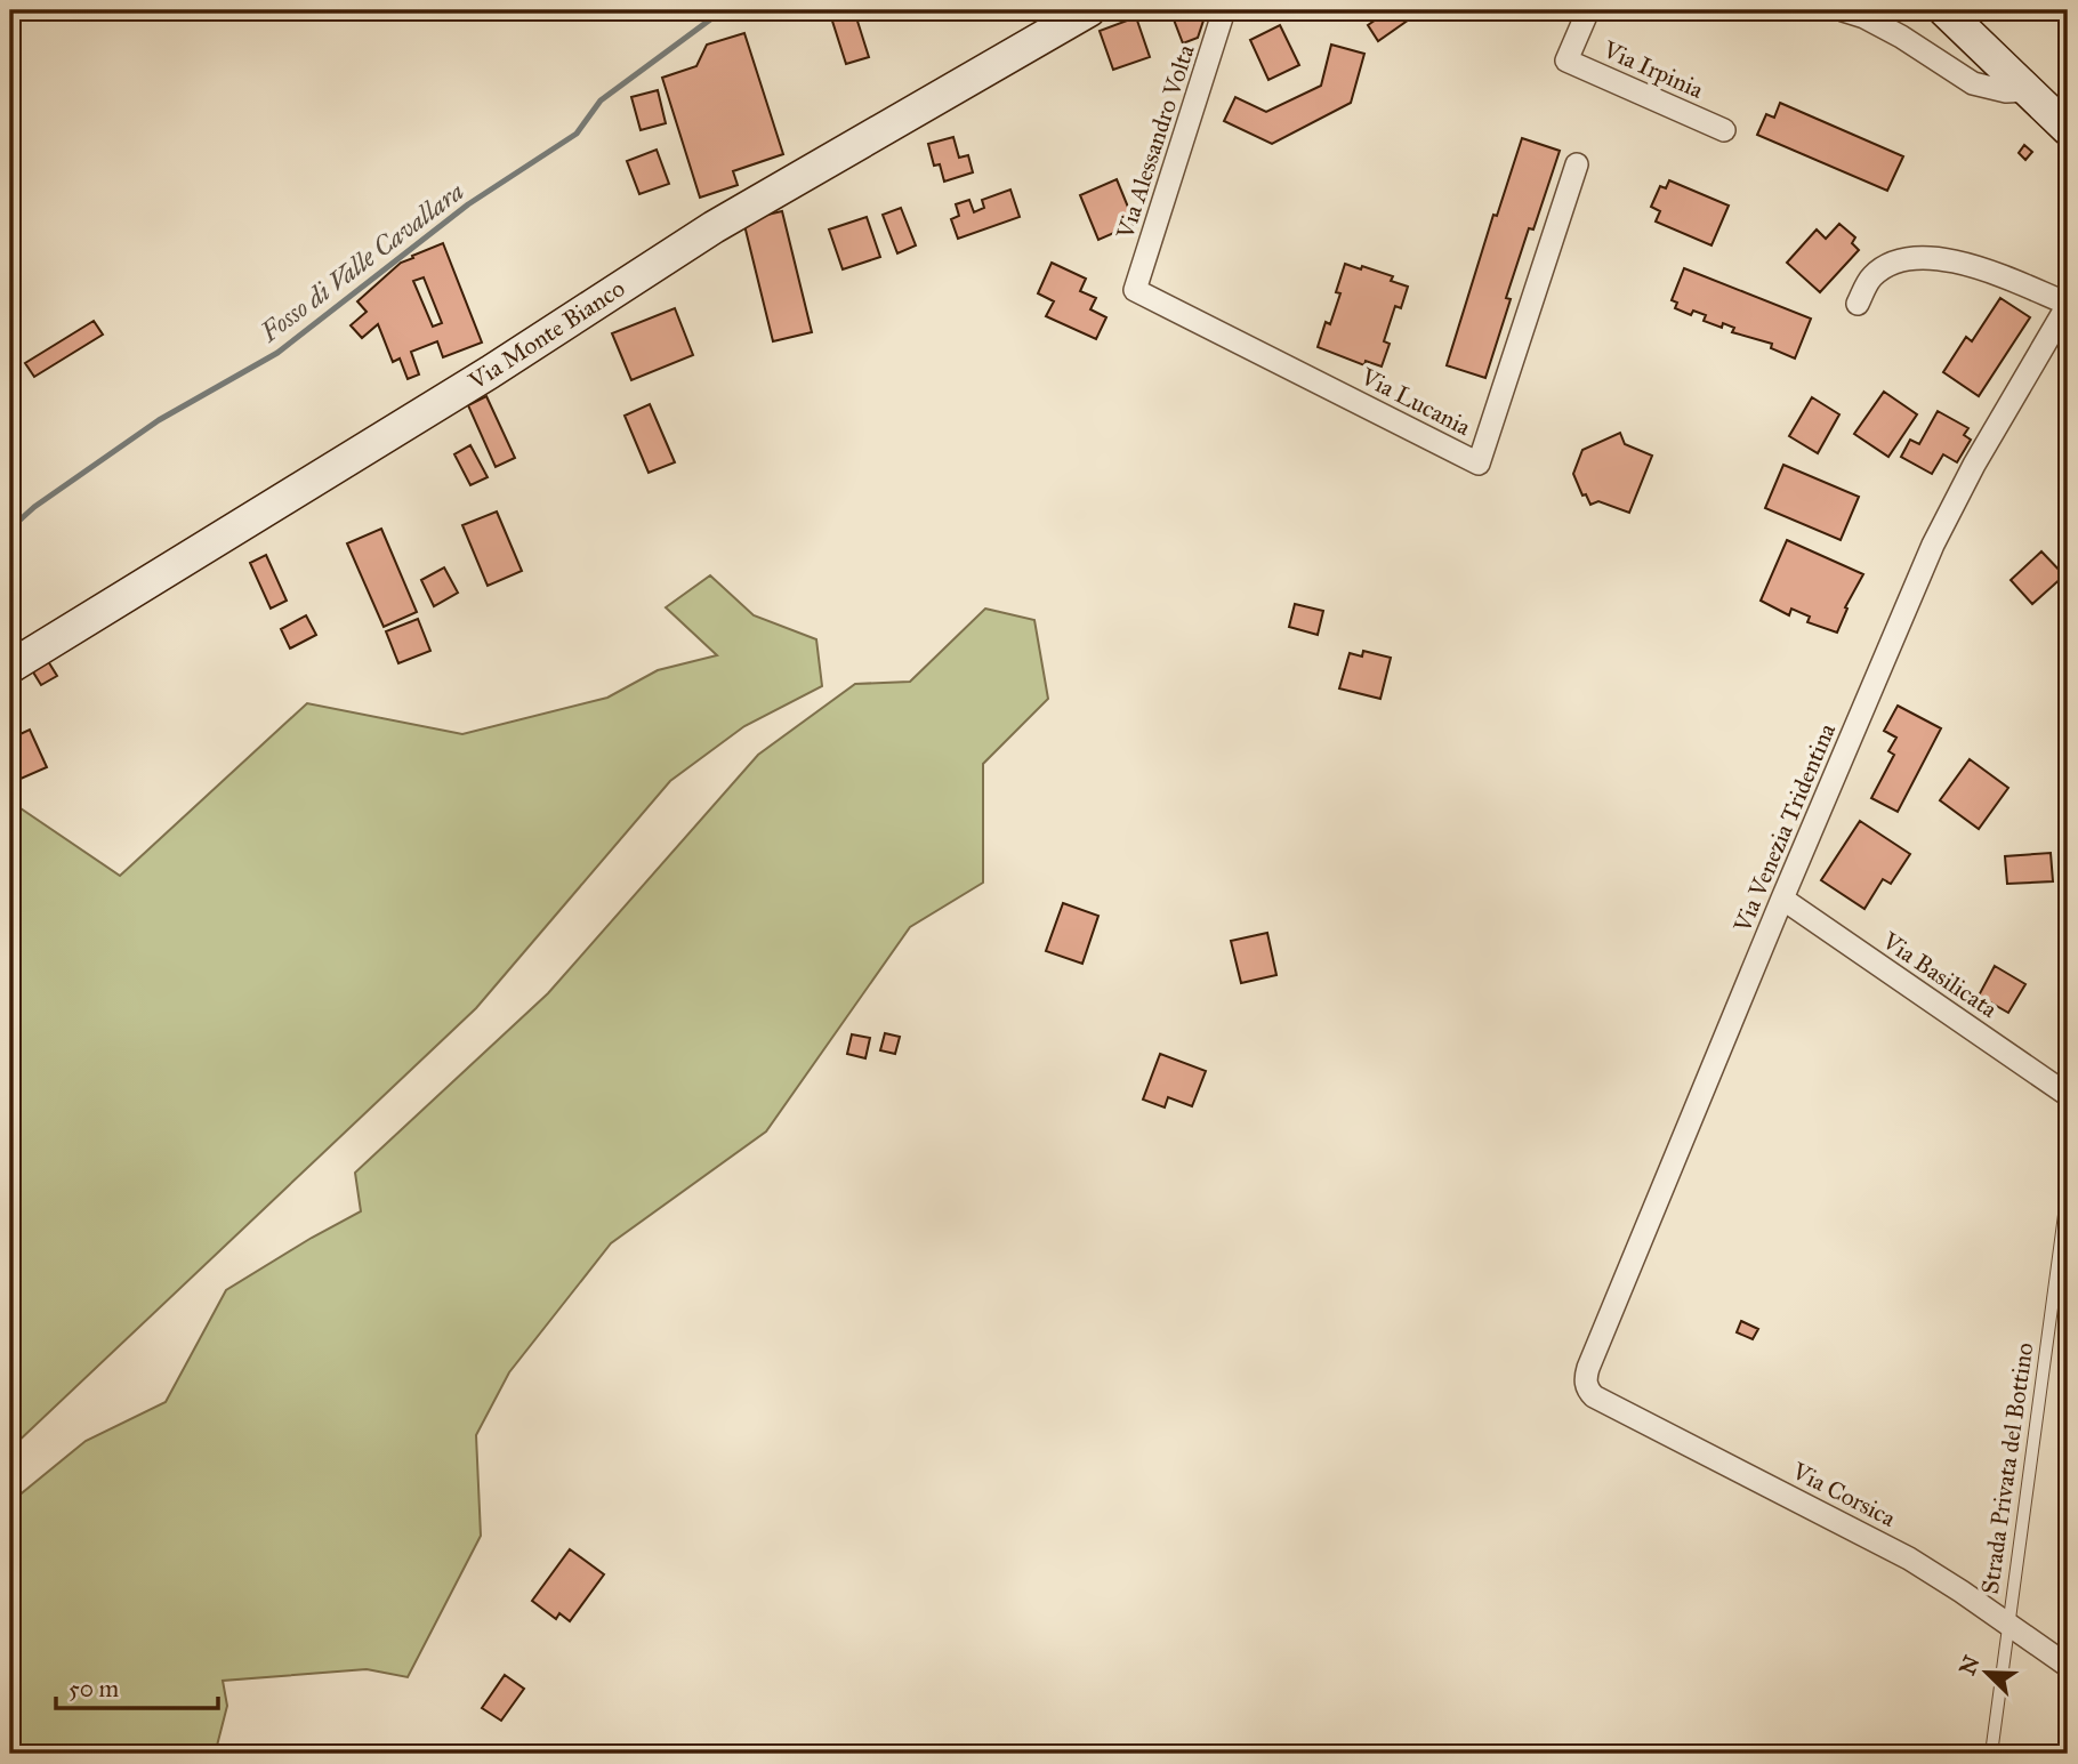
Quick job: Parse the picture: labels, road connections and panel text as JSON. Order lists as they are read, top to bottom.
{
  "streets": {
    "main road": ["Via Monte Bianco"],
    "street": [
      "Via Irpinia",
      "Via Alessandro Volta",
      "Via Lucania",
      "Via Venezia Tridentina",
      "Via Basilicata",
      "Via Corsica"
    ],
    "lane": ["Strada Privata del Bottino"]
  },
  "crossings": [
    ["Via Alessandro Volta", "Via Lucania"],
    ["Via Venezia Tridentina", "Via Basilicata"],
    ["Via Venezia Tridentina", "Via Corsica"],
    ["Strada Privata del Bottino", "Via Corsica"]
  ],
  "water": ["Fosso di Valle Cavallara"],
  "scale_bar": "50 m",
  "north": "top left"
}
